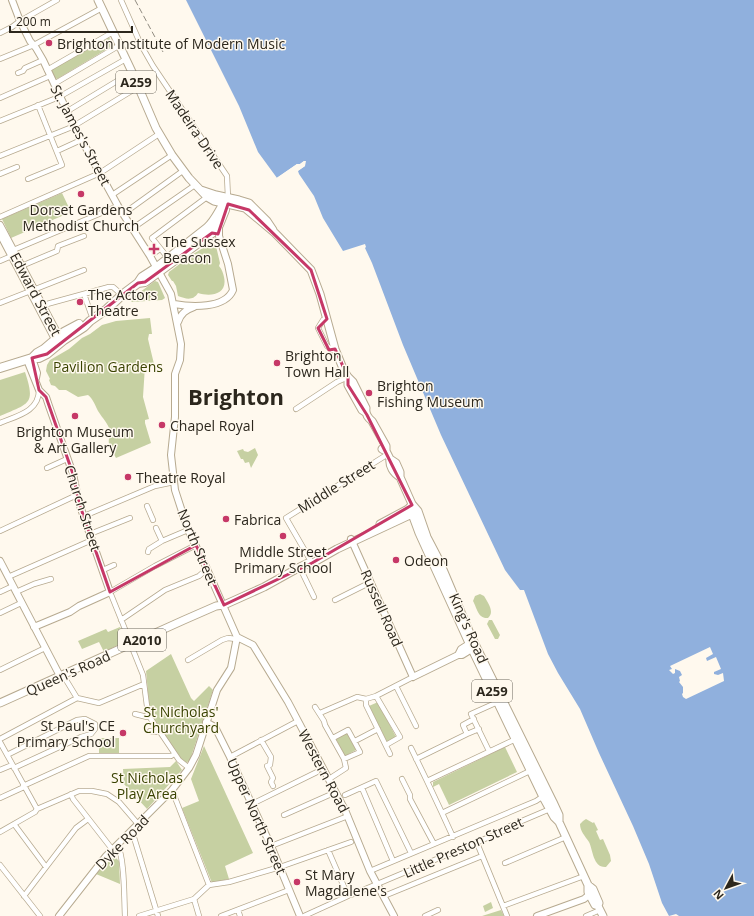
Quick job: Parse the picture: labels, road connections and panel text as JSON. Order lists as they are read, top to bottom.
{
  "streets": {
    "main road": [
      "A259",
      "King's Road",
      "A2010",
      "Queen's Road"
    ],
    "street": [
      "Madeira Drive",
      "St. James's Street",
      "Edward Street",
      "Middle Street",
      "Church Street",
      "North Street",
      "Russell Road",
      "Western Road",
      "Upper North Street",
      "Dyke Road",
      "Little Preston Street"
    ]
  },
  "crossings": [
    ["A259", "Madeira Drive"],
    ["A259", "King's Road"],
    ["St. James's Street", "North Street"],
    ["Middle Street", "King's Road"],
    ["Middle Street", "A2010"],
    ["Church Street", "Queen's Road"],
    ["Church Street", "Dyke Road"],
    ["North Street", "A2010"],
    ["North Street", "Queen's Road"],
    ["North Street", "Western Road"],
    ["North Street", "Dyke Road"],
    ["Russell Road", "A2010"],
    ["King's Road", "Little Preston Street"],
    ["A2010", "Queen's Road"],
    ["Western Road", "Dyke Road"],
    ["Western Road", "Little Preston Street"],
    ["Upper North Street", "Dyke Road"]
  ],
  "districts": ["Brighton"],
  "parks": ["Pavilion Gardens", "St Nicholas' Churchyard", "St Nicholas Play Area"],
  "places": {
    "other": [
      "Brighton Institute of Modern Music",
      "Dorset Gardens Methodist Church",
      "The Actors Theatre",
      "Brighton Town Hall",
      "Brighton Fishing Museum",
      "Brighton Museum & Art Gallery",
      "Chapel Royal",
      "Theatre Royal",
      "Fabrica",
      "Middle Street Primary School",
      "Odeon",
      "St Paul's CE Primary School",
      "St Mary Magdalene's"
    ],
    "health": ["The Sussex Beacon"]
  },
  "scale_bar": "200 m",
  "north": "bottom left"
}
